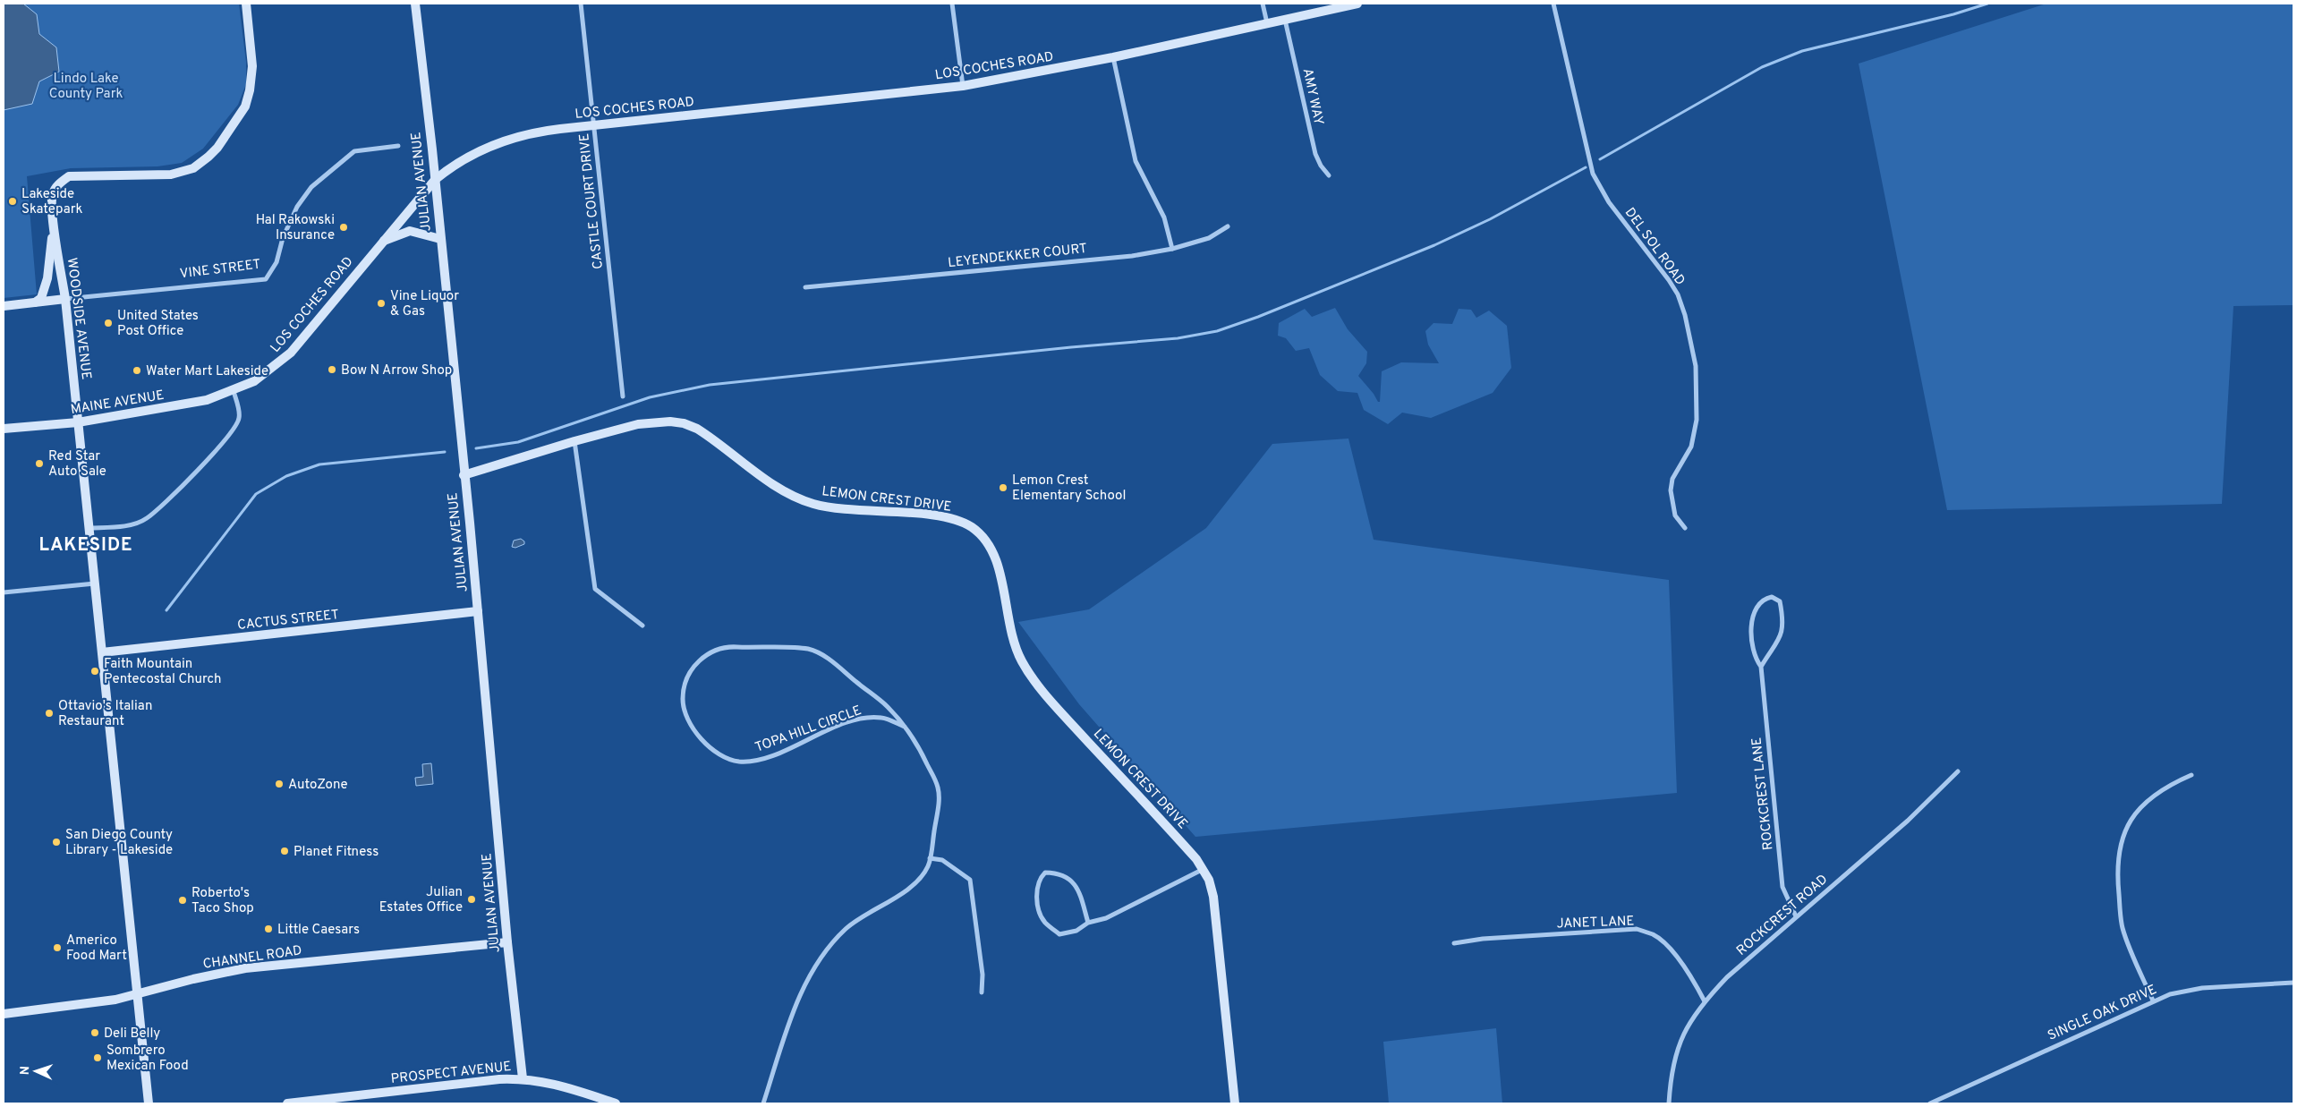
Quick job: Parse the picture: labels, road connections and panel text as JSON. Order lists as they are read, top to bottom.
{
  "streets": {
    "street": [
      "LOS COCHES ROAD",
      "AMY WAY",
      "JULIAN AVENUE",
      "CASTLE COURT DRIVE",
      "DEL SOL ROAD",
      "LEYENDEKKER COURT",
      "VINE STREET",
      "WOODSIDE AVENUE",
      "MAINE AVENUE",
      "LEMON CREST DRIVE",
      "CACTUS STREET",
      "TOPA HILL CIRCLE",
      "ROCKCREST LANE",
      "ROCKCREST ROAD",
      "JANET LANE",
      "CHANNEL ROAD",
      "SINGLE OAK DRIVE",
      "PROSPECT AVENUE"
    ]
  },
  "crossings": [
    ["LOS COCHES ROAD", "AMY WAY"],
    ["LOS COCHES ROAD", "JULIAN AVENUE"],
    ["LOS COCHES ROAD", "CASTLE COURT DRIVE"],
    ["LOS COCHES ROAD", "MAINE AVENUE"],
    ["JULIAN AVENUE", "LEMON CREST DRIVE"],
    ["JULIAN AVENUE", "CACTUS STREET"],
    ["JULIAN AVENUE", "CHANNEL ROAD"],
    ["JULIAN AVENUE", "PROSPECT AVENUE"],
    ["VINE STREET", "WOODSIDE AVENUE"],
    ["WOODSIDE AVENUE", "MAINE AVENUE"],
    ["WOODSIDE AVENUE", "CACTUS STREET"],
    ["WOODSIDE AVENUE", "CHANNEL ROAD"],
    ["ROCKCREST LANE", "ROCKCREST ROAD"],
    ["ROCKCREST ROAD", "JANET LANE"]
  ],
  "districts": ["LAKESIDE"],
  "parks": ["Lindo Lake County Park"],
  "places": [
    "Lakeside Skatepark",
    "Hal Rakowski Insurance",
    "Vine Liquor & Gas",
    "United States Post Office",
    "Bow N Arrow Shop",
    "Water Mart Lakeside",
    "Red Star Auto Sale",
    "Lemon Crest Elementary School",
    "Faith Mountain Pentecostal Church",
    "Ottavio's Italian Restaurant",
    "AutoZone",
    "San Diego County Library - Lakeside",
    "Planet Fitness",
    "Julian Estates Office",
    "Roberto's Taco Shop",
    "Little Caesars",
    "Americo Food Mart",
    "Deli Belly",
    "Sombrero Mexican Food"
  ],
  "north": "left"
}
